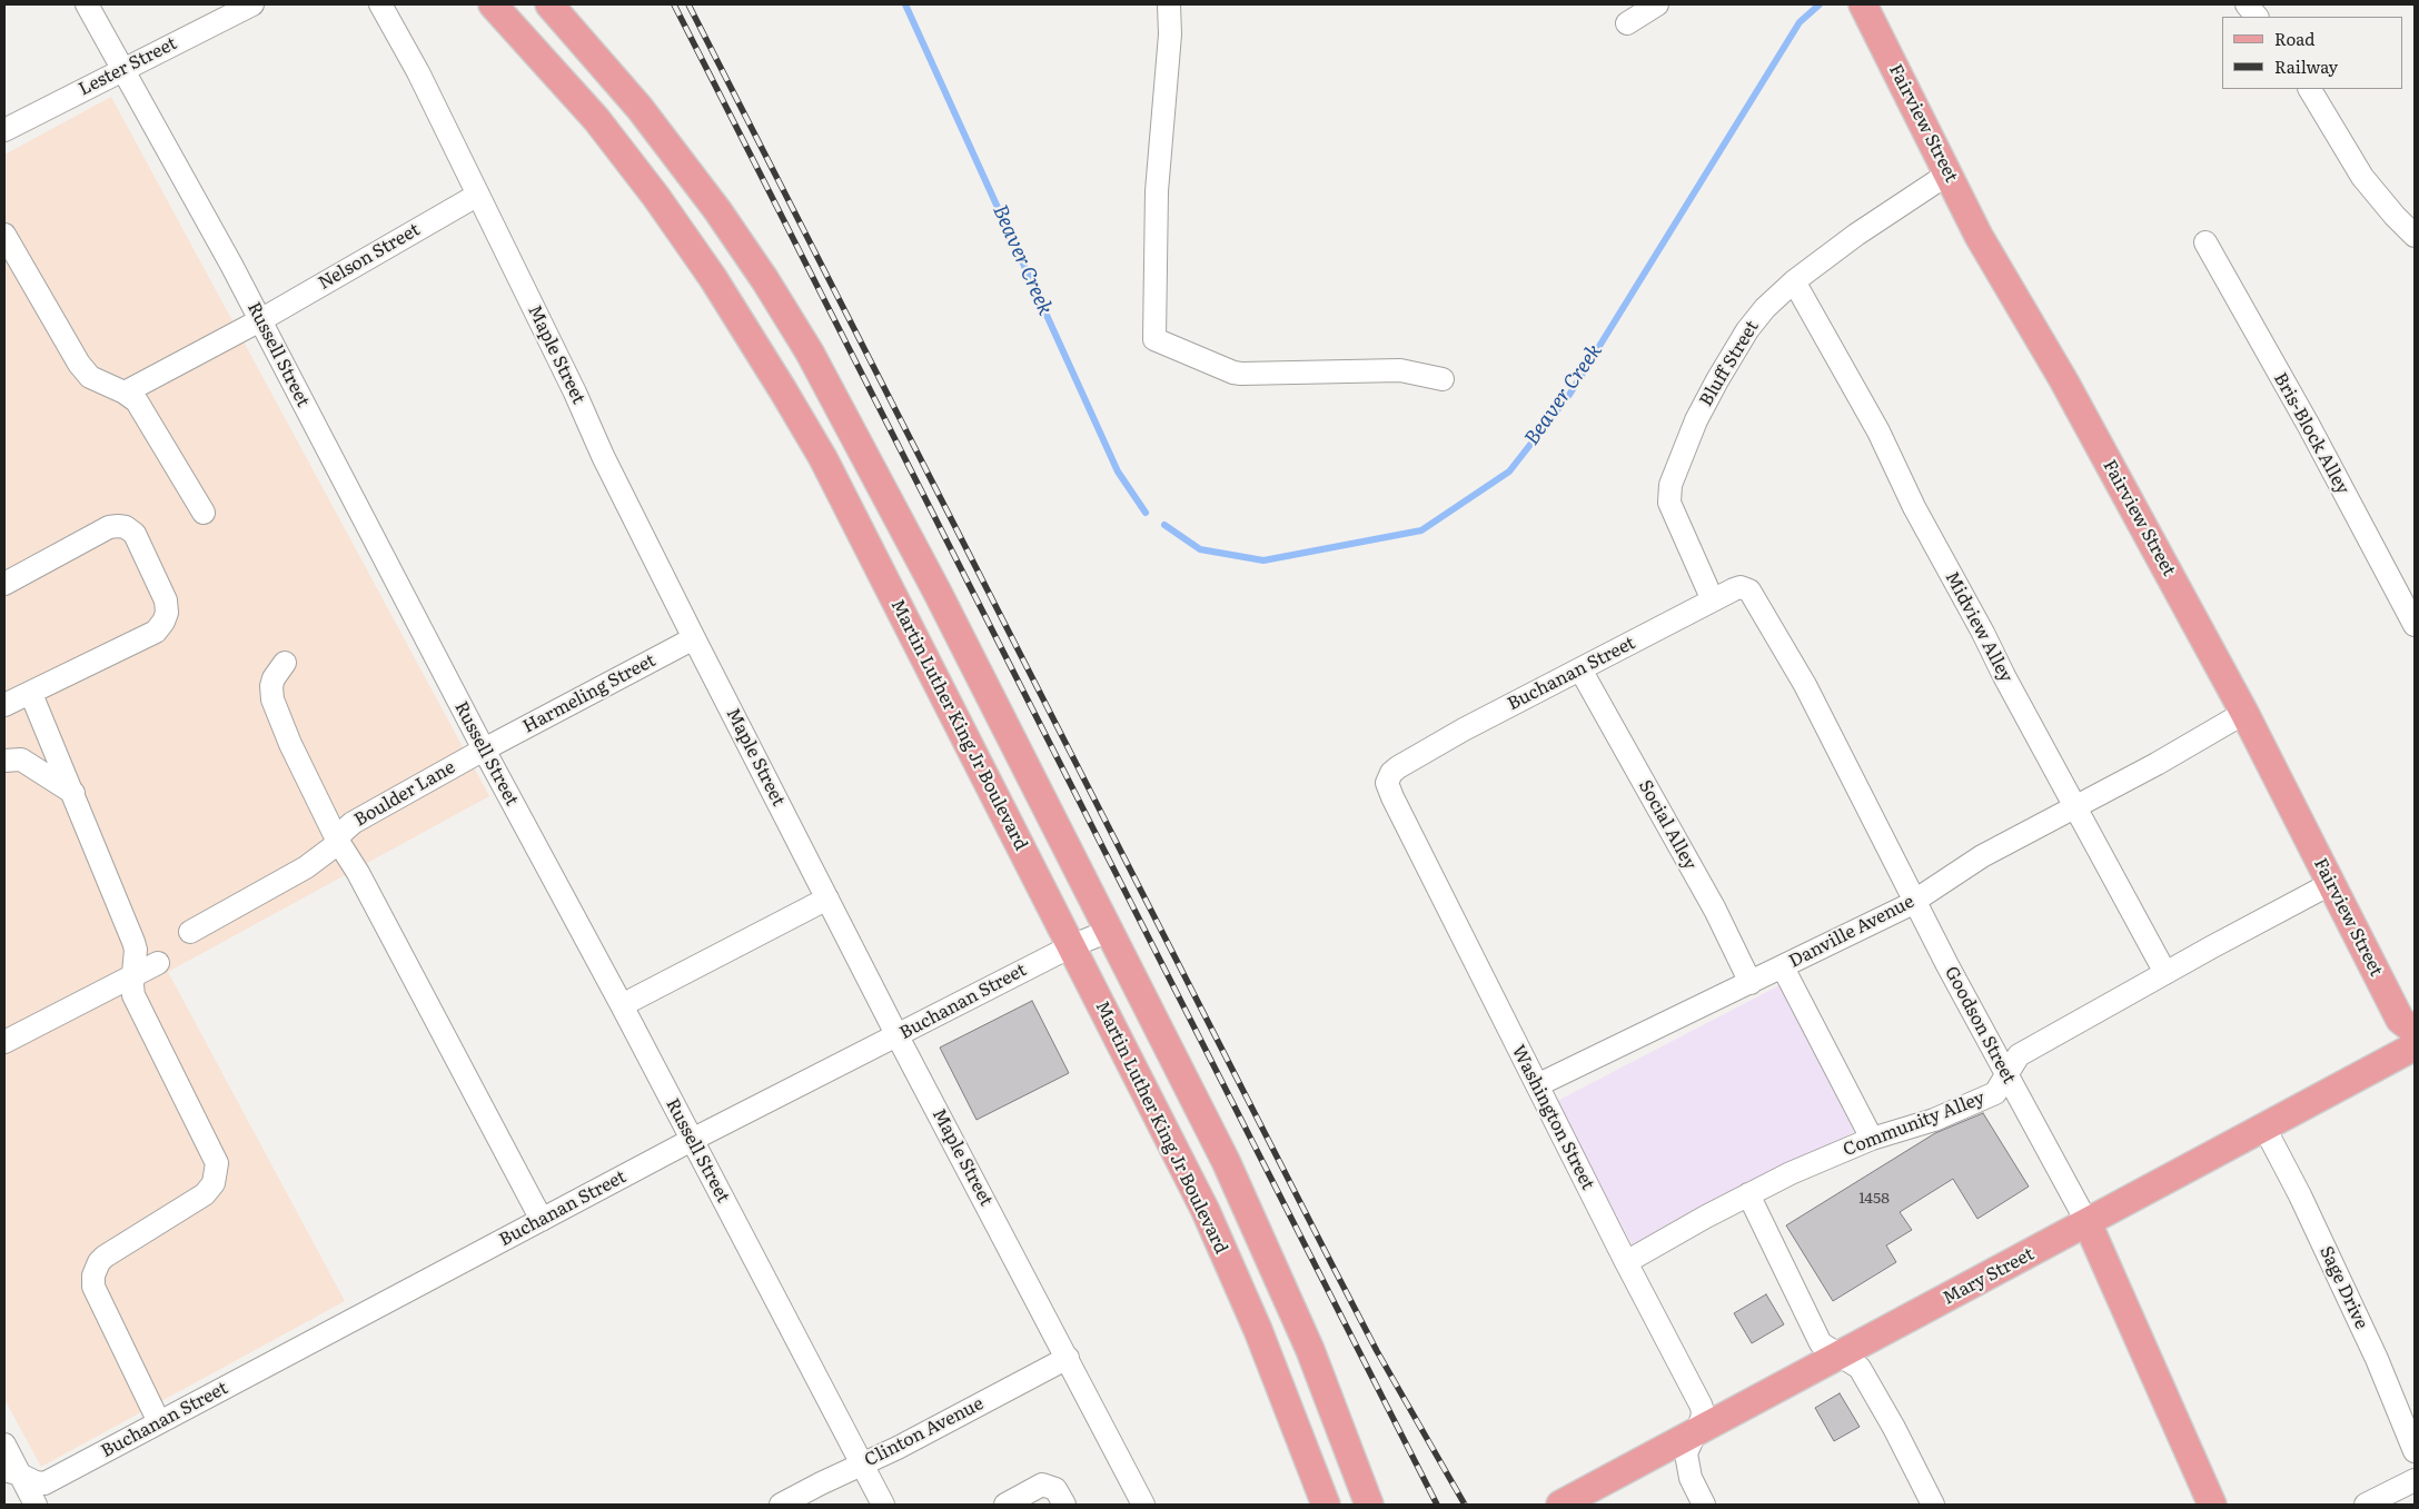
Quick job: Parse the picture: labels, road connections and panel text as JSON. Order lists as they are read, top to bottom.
{
  "streets": {
    "main road": [
      "Fairview Street",
      "Martin Luther King Jr Boulevard",
      "Goodson Street",
      "Mary Street"
    ],
    "street": [
      "Lester Street",
      "Nelson Street",
      "Russell Street",
      "Maple Street",
      "Bluff Street",
      "Bris-Block Alley",
      "Midview Alley",
      "Buchanan Street",
      "Harmeling Street",
      "Boulder Lane",
      "Social Alley",
      "Danville Avenue",
      "Washington Street",
      "Community Alley",
      "Sage Drive",
      "Clinton Avenue"
    ]
  },
  "crossings": [
    ["Lester Street", "Russell Street"],
    ["Fairview Street", "Bluff Street"],
    ["Fairview Street", "Danville Avenue"],
    ["Fairview Street", "Community Alley"],
    ["Nelson Street", "Russell Street"],
    ["Nelson Street", "Maple Street"],
    ["Russell Street", "Buchanan Street"],
    ["Russell Street", "Harmeling Street"],
    ["Russell Street", "Boulder Lane"],
    ["Russell Street", "Clinton Avenue"],
    ["Maple Street", "Buchanan Street"],
    ["Maple Street", "Harmeling Street"],
    ["Maple Street", "Clinton Avenue"],
    ["Bluff Street", "Midview Alley"],
    ["Bluff Street", "Buchanan Street"],
    ["Bluff Street", "Goodson Street"],
    ["Midview Alley", "Danville Avenue"],
    ["Midview Alley", "Community Alley"],
    ["Buchanan Street", "Martin Luther King Jr Boulevard"],
    ["Buchanan Street", "Social Alley"],
    ["Buchanan Street", "Goodson Street"],
    ["Buchanan Street", "Washington Street"],
    ["Harmeling Street", "Boulder Lane"],
    ["Social Alley", "Danville Avenue"],
    ["Danville Avenue", "Goodson Street"],
    ["Danville Avenue", "Washington Street"],
    ["Goodson Street", "Community Alley"],
    ["Goodson Street", "Mary Street"],
    ["Washington Street", "Community Alley"],
    ["Washington Street", "Mary Street"],
    ["Mary Street", "Sage Drive"]
  ],
  "water": ["Beaver Creek"],
  "house_numbers": ["1458"],
  "legend": ["Road", "Railway"]
}
